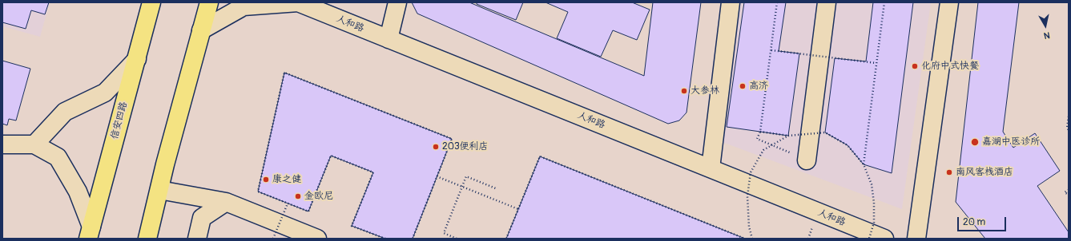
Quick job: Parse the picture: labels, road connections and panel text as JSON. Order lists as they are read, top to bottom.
{
  "streets": {
    "main road": ["信安四路"],
    "street": ["人和路"]
  },
  "places": [
    "化府中式快餐",
    "高济",
    "大参林",
    "嘉湖中医诊所",
    "203便利店",
    "南风客栈酒店",
    "康之健",
    "金欧尼"
  ],
  "scale_bar": "20 m",
  "north": "bottom"
}
